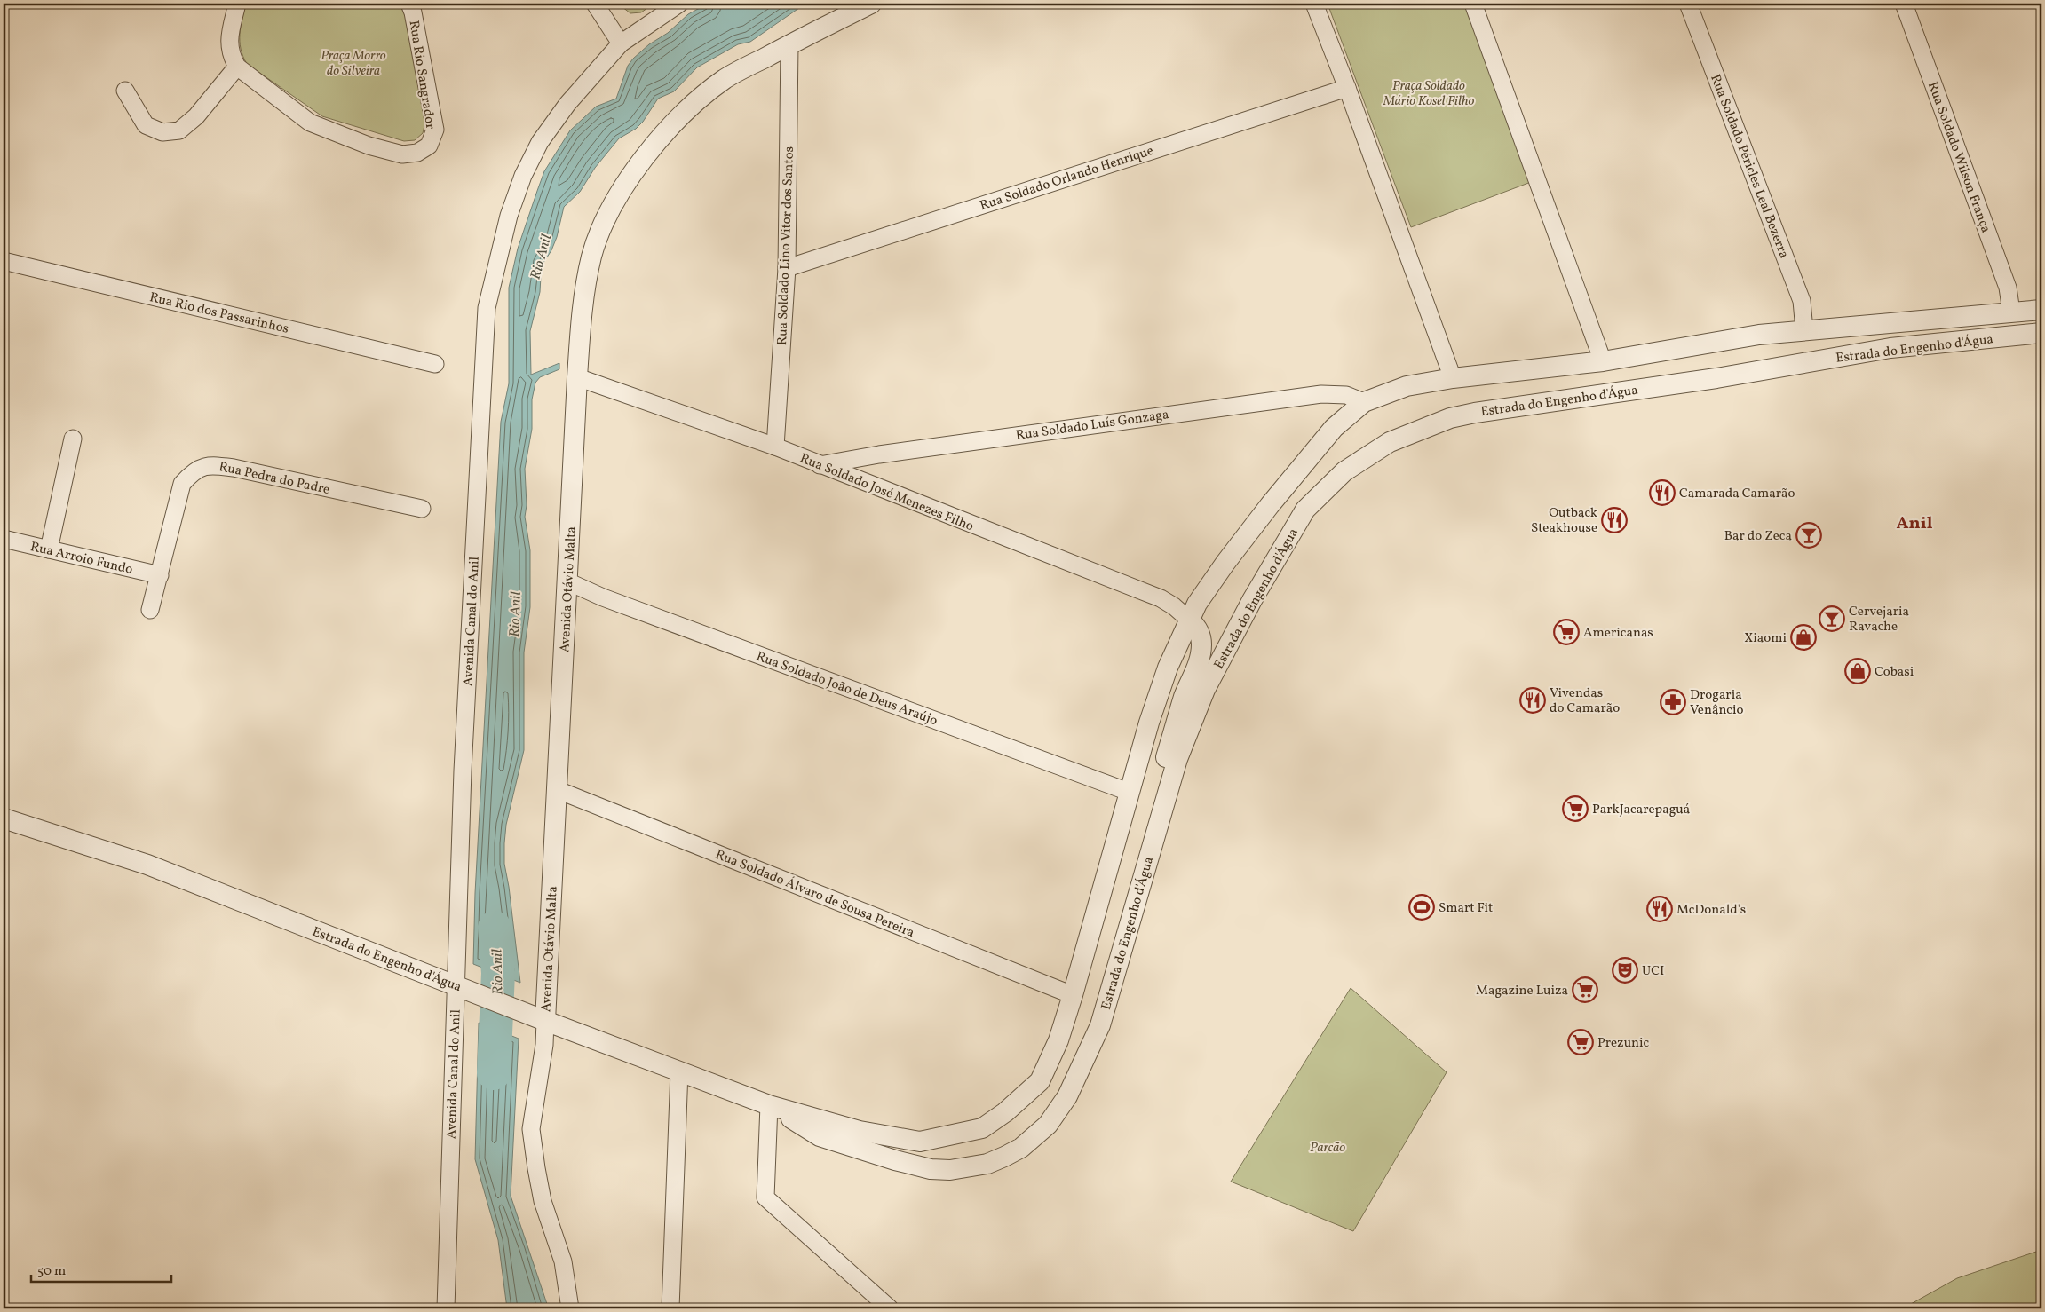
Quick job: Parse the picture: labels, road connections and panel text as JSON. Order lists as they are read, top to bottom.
{
  "streets": {
    "street": [
      "Rua Rio Sangrador",
      "Rua Soldado Wilson França",
      "Rua Soldado Péricles Leal Bezerra",
      "Rua Soldado Orlando Henrique",
      "Rua Soldado Lino Vitor dos Santos",
      "Rua Rio dos Passarinhos",
      "Estrada do Engenho d'Água",
      "Rua Soldado Luís Gonzaga",
      "Rua Pedra do Padre",
      "Rua Soldado José Menezes Filho",
      "Rua Arroio Fundo",
      "Avenida Otávio Malta",
      "Avenida Canal do Anil",
      "Rua Soldado João de Deus Araújo",
      "Rua Soldado Álvaro de Sousa Pereira"
    ]
  },
  "crossings": [
    ["Rua Soldado Wilson França", "Estrada do Engenho d'Água"],
    ["Rua Soldado Péricles Leal Bezerra", "Estrada do Engenho d'Água"],
    ["Rua Soldado Orlando Henrique", "Rua Soldado Lino Vitor dos Santos"],
    ["Rua Soldado Lino Vitor dos Santos", "Rua Soldado José Menezes Filho"],
    ["Rua Soldado Lino Vitor dos Santos", "Avenida Otávio Malta"],
    ["Estrada do Engenho d'Água", "Rua Soldado Luís Gonzaga"],
    ["Estrada do Engenho d'Água", "Rua Soldado José Menezes Filho"],
    ["Estrada do Engenho d'Água", "Avenida Otávio Malta"],
    ["Estrada do Engenho d'Água", "Avenida Canal do Anil"],
    ["Estrada do Engenho d'Água", "Rua Soldado João de Deus Araújo"],
    ["Estrada do Engenho d'Água", "Rua Soldado Álvaro de Sousa Pereira"],
    ["Rua Soldado Luís Gonzaga", "Rua Soldado José Menezes Filho"],
    ["Rua Pedra do Padre", "Rua Arroio Fundo"],
    ["Rua Soldado José Menezes Filho", "Avenida Otávio Malta"],
    ["Avenida Otávio Malta", "Rua Soldado João de Deus Araújo"],
    ["Avenida Otávio Malta", "Rua Soldado Álvaro de Sousa Pereira"]
  ],
  "districts": ["Anil"],
  "water": ["Rio Anil"],
  "parks": ["Praça Morro do Silveira", "Praça Soldado Mário Kosel Filho", "Parcão"],
  "places": {
    "restaurant": [
      "Camarada Camarão",
      "Outback Steakhouse",
      "Vivendas do Camarão",
      "McDonald's"
    ],
    "bar": ["Bar do Zeca", "Cervejaria Ravache"],
    "supermarket": [
      "Americanas",
      "ParkJacarepaguá",
      "Magazine Luiza",
      "Prezunic"
    ],
    "shop": ["Xiaomi", "Cobasi"],
    "pharmacy": ["Drogaria Venâncio"],
    "sports": ["Smart Fit"],
    "theatre": ["UCI"]
  },
  "scale_bar": "50 m"
}
